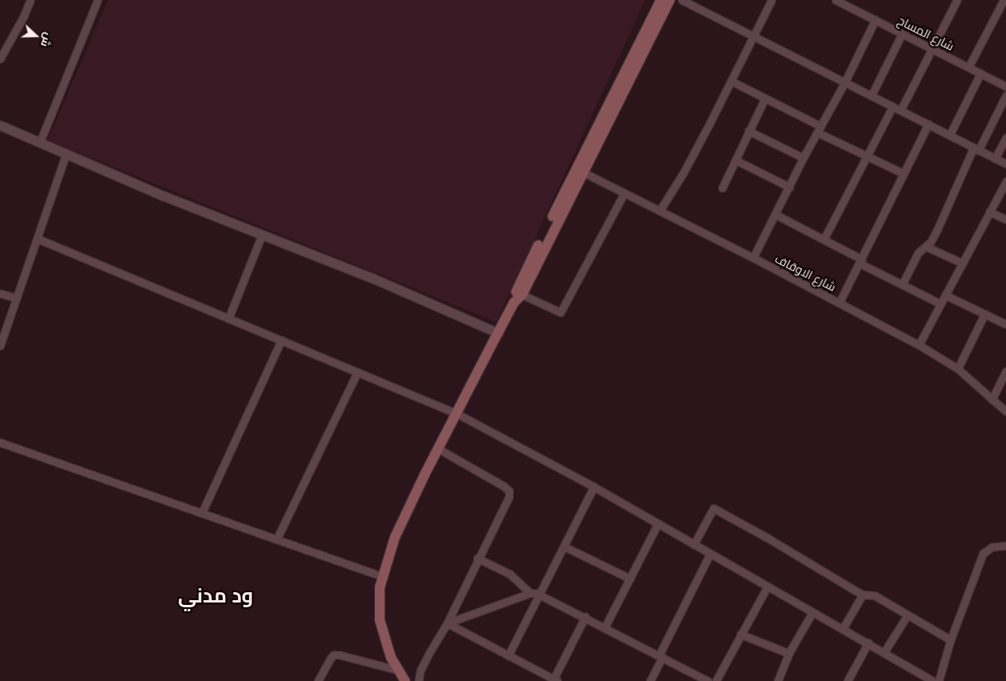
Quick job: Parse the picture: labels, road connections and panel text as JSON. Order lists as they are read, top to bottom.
{
  "streets": {
    "street": ["شارع المساح", "شارع الاوقاف"]
  },
  "districts": ["ود مدني"],
  "north": "right"
}
